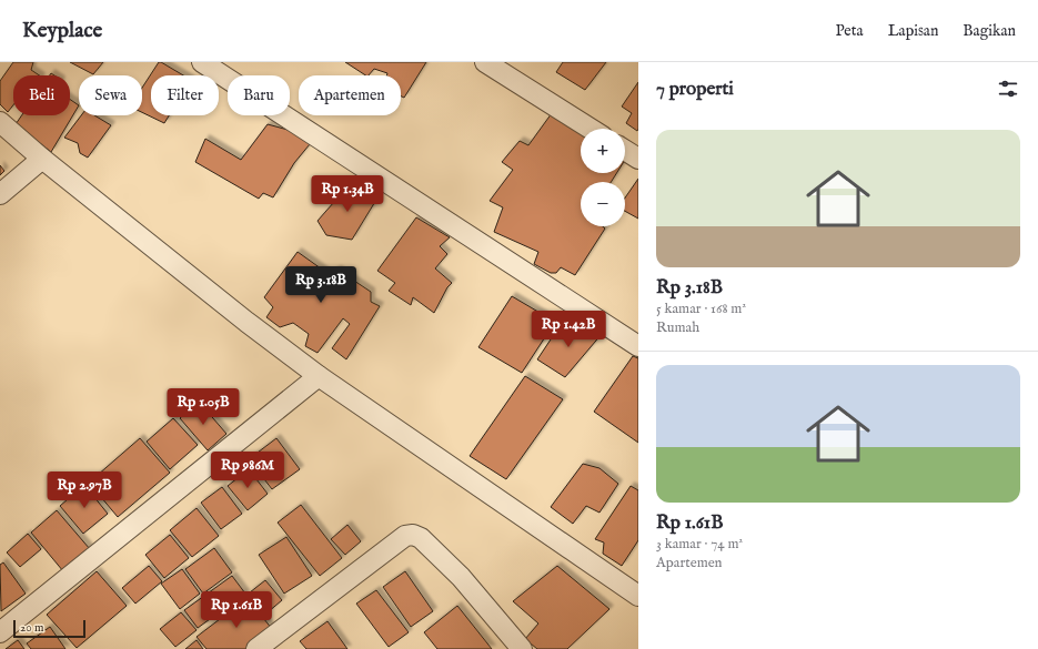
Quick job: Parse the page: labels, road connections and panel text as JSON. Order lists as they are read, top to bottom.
{
  "scale_bar": "20 m",
  "page": {
    "header": "Keyplace",
    "nav": ["Peta", "Lapisan", "Bagikan"],
    "heading": "7 properti",
    "chip": [
      "Beli",
      "Sewa",
      "Filter",
      "Baru",
      "Apartemen"
    ],
    "list": [
      {
        "name": "Rp 3.18B",
        "note": "5 kamar · 168 m² · Rumah"
      },
      {
        "name": "Rp 1.61B",
        "note": "3 kamar · 74 m² · Apartemen"
      }
    ],
    "map_buttons": ["+", "−"],
    "price": [
      "Rp 1.34B",
      "Rp 3.18B",
      "Rp 1.42B",
      "Rp 1.05B",
      "Rp 986M",
      "Rp 2.97B",
      "Rp 1.61B"
    ],
    "scale": "20 m"
  }
}
